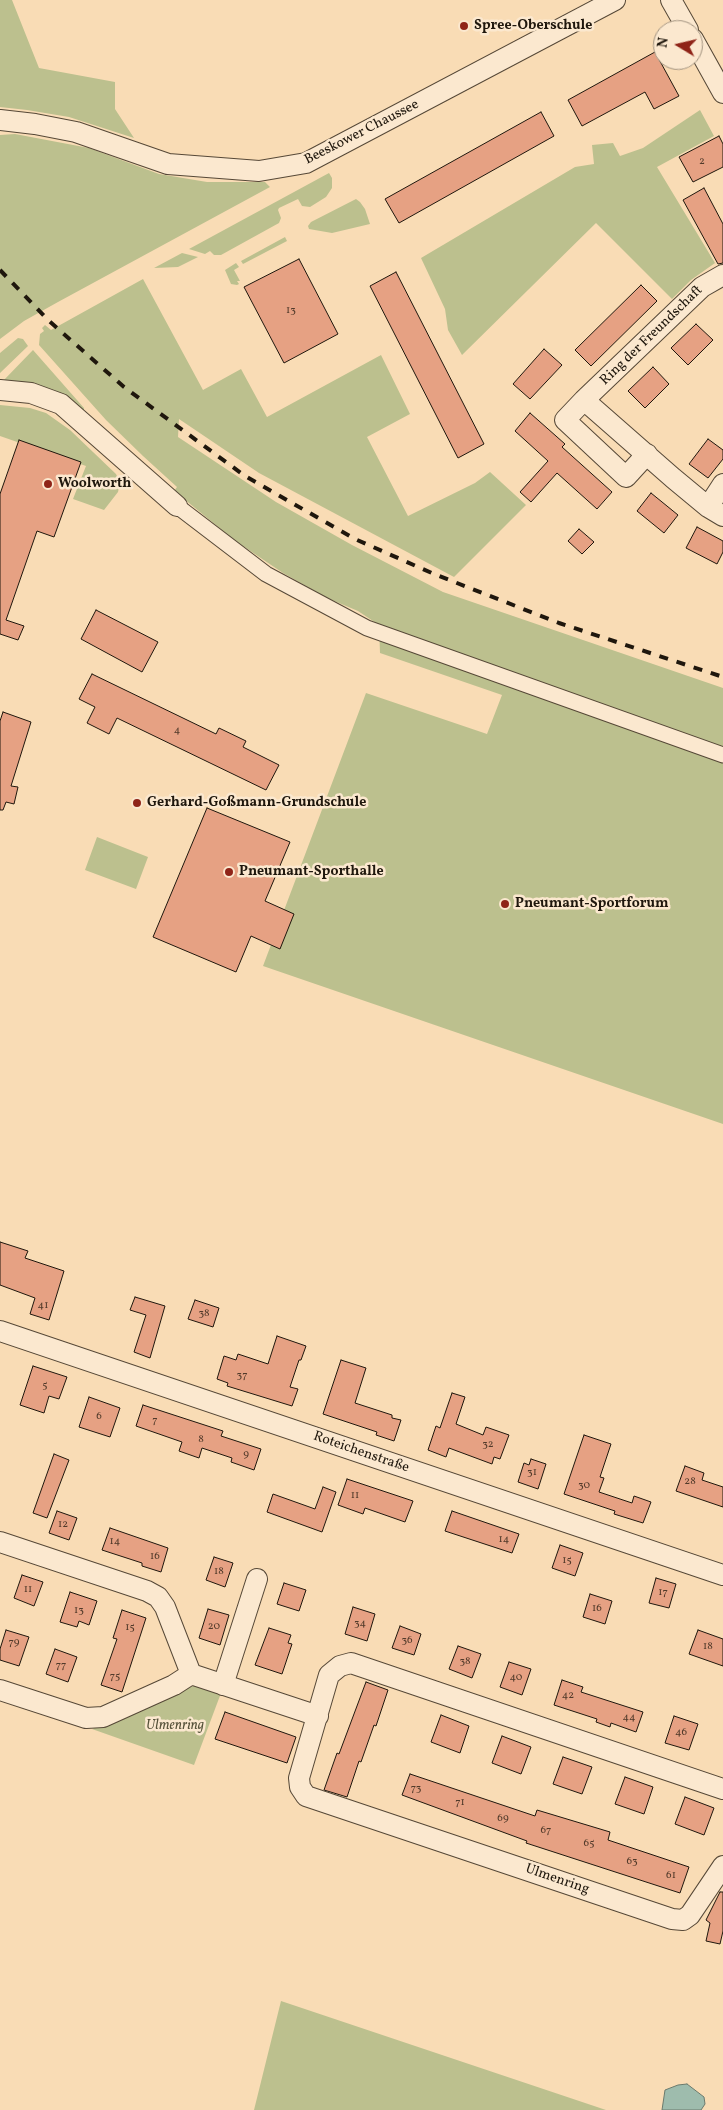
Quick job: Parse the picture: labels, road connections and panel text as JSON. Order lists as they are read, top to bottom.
{
  "streets": {
    "street": [
      "Beeskower Chaussee",
      "Ring der Freundschaft",
      "Roteichenstraße",
      "Ulmenring"
    ]
  },
  "parks": ["Ulmenring"],
  "places": [
    "Spree-Oberschule",
    "Woolworth",
    "Gerhard-Goßmann-Grundschule",
    "Pneumant-Sporthalle",
    "Pneumant-Sportforum"
  ],
  "house_numbers": [
    "2",
    "13",
    "4",
    "41",
    "38",
    "37",
    "5",
    "6",
    "7",
    "8",
    "32",
    "9",
    "31",
    "28",
    "30",
    "11",
    "12",
    "14",
    "14",
    "16",
    "15",
    "18",
    "11",
    "17",
    "16",
    "13",
    "34",
    "20",
    "15",
    "36",
    "79",
    "18",
    "38",
    "77",
    "75",
    "40",
    "42",
    "44",
    "46",
    "73",
    "71",
    "69",
    "67",
    "65",
    "63",
    "61"
  ],
  "north": "left"
}
